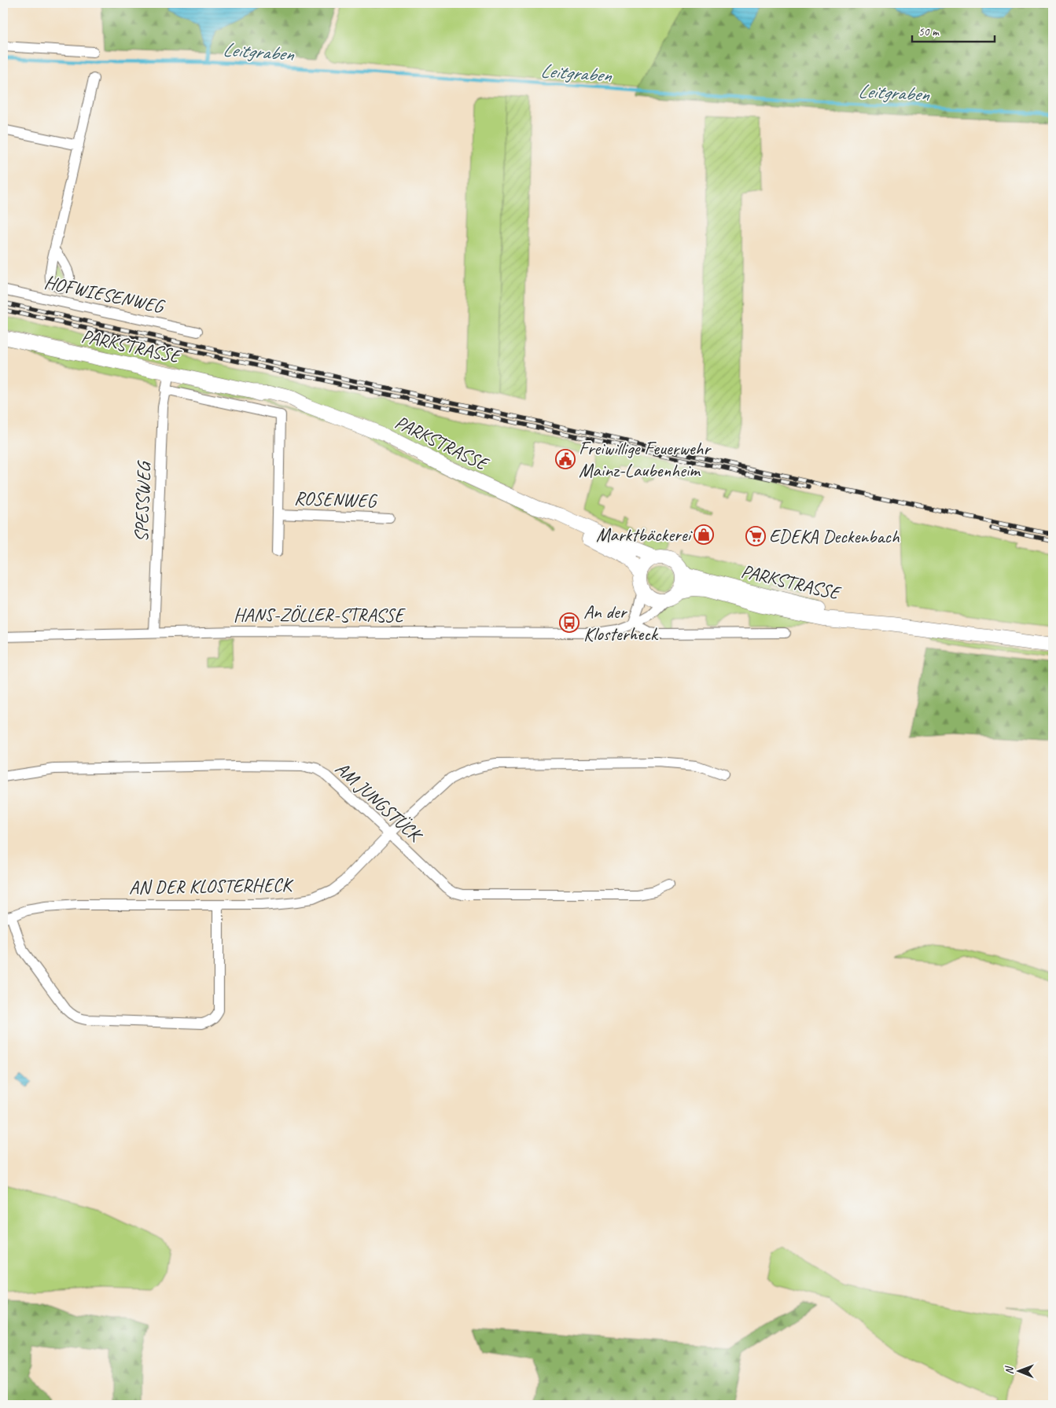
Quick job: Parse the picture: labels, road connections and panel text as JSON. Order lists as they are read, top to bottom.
{
  "streets": {
    "main road": ["PARKSTRASSE"],
    "street": [
      "HOFWIESENWEG",
      "ROSENWEG",
      "SPESSWEG",
      "HANS-ZÖLLER-STRASSE",
      "AM JUNGSTÜCK",
      "AN DER KLOSTERHECK"
    ]
  },
  "crossings": [
    ["PARKSTRASSE", "SPESSWEG"],
    ["PARKSTRASSE", "HANS-ZÖLLER-STRASSE"],
    ["ROSENWEG", "SPESSWEG"],
    ["SPESSWEG", "HANS-ZÖLLER-STRASSE"],
    ["AM JUNGSTÜCK", "AN DER KLOSTERHECK"]
  ],
  "water": ["Leitgraben"],
  "places": {
    "public building": ["Freiwillige Feuerwehr Mainz-Laubenheim"],
    "shop": ["Marktbäckerei"],
    "supermarket": ["EDEKA Deckenbach"],
    "bus stop": ["An der Klosterheck"]
  },
  "scale_bar": "50 m",
  "north": "left"
}
